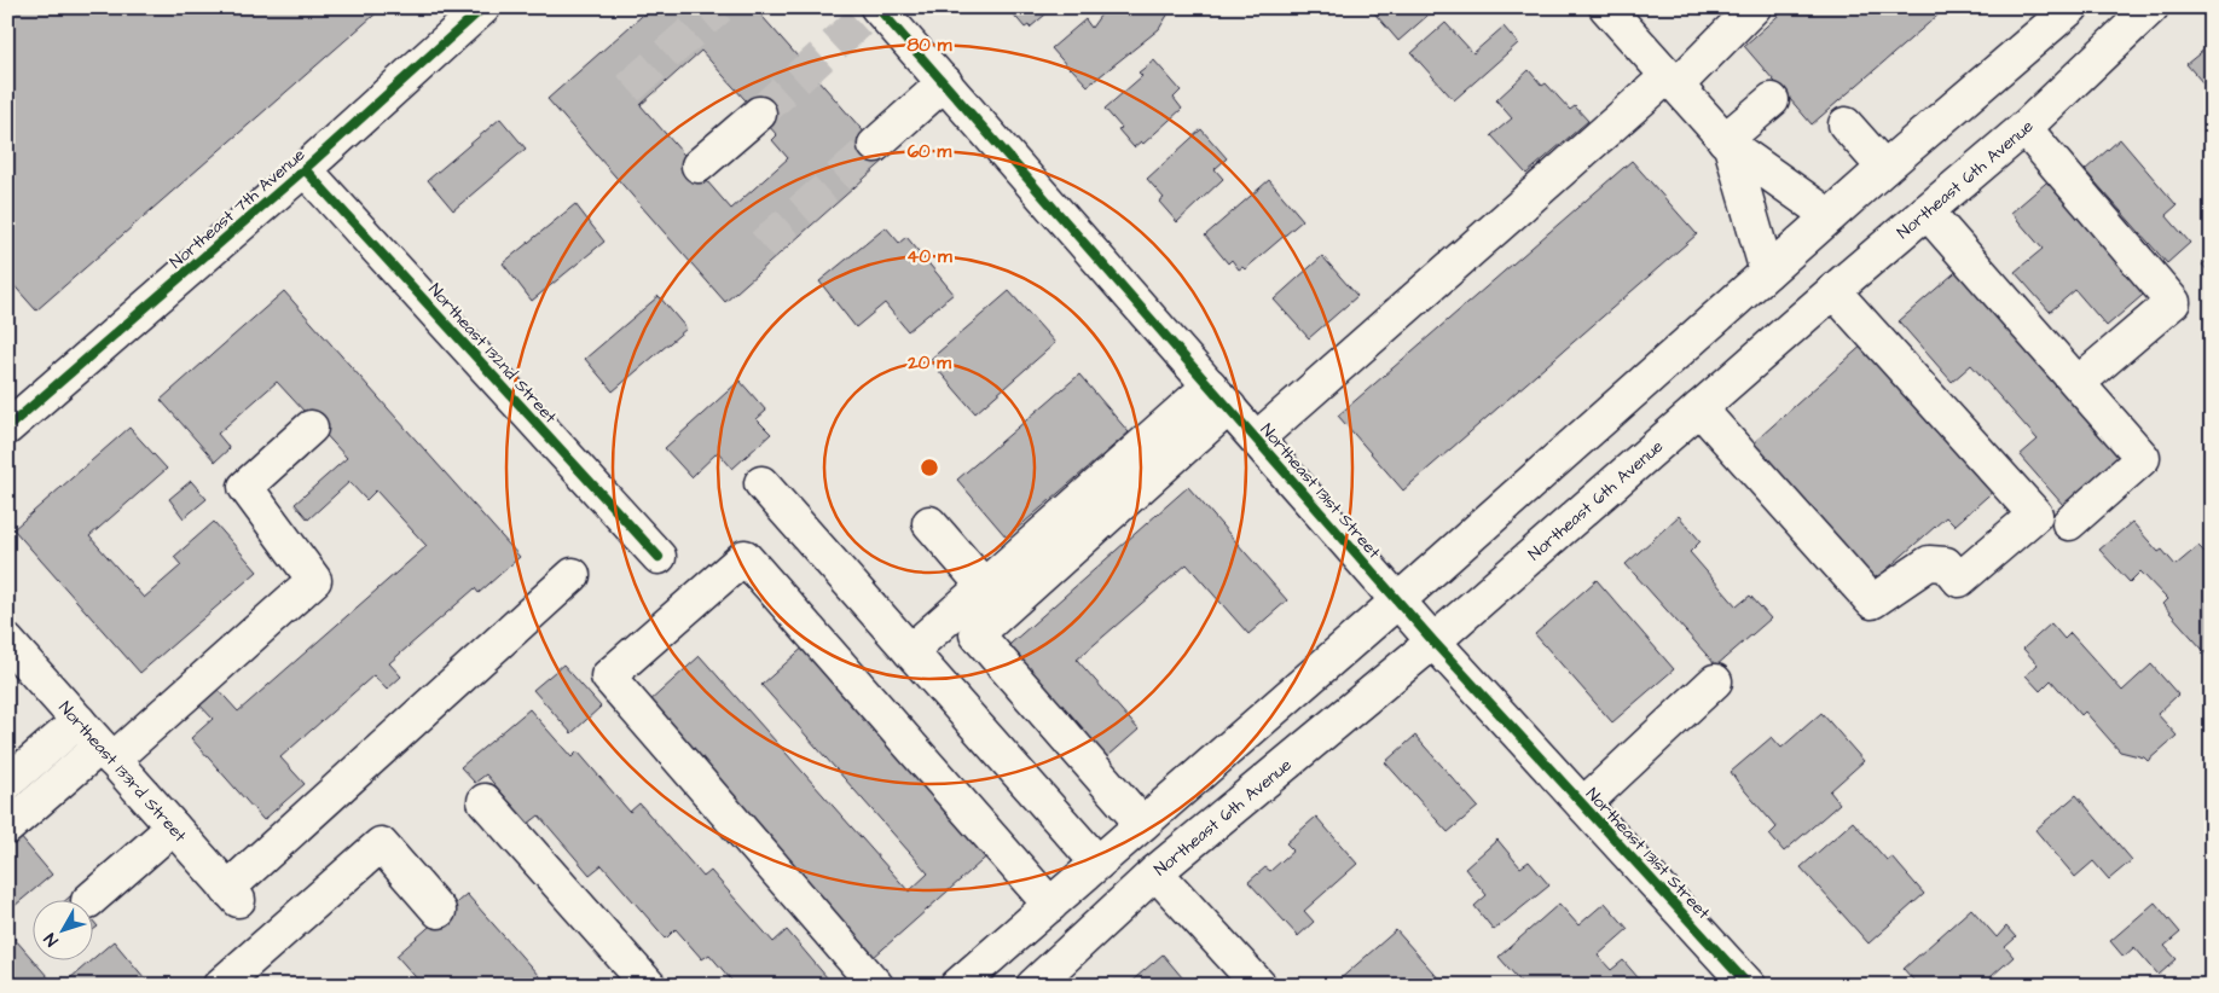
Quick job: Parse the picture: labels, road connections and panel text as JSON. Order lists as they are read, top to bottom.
{
  "streets": {
    "street": [
      "Northeast 6th Avenue",
      "Northeast 7th Avenue",
      "Northeast 132nd Street",
      "Northeast 131st Street",
      "Northeast 133rd Street"
    ]
  },
  "crossings": [
    ["Northeast 6th Avenue", "Northeast 131st Street"],
    ["Northeast 7th Avenue", "Northeast 132nd Street"]
  ],
  "north": "bottom left",
  "rings": [
    "80 m",
    "60 m",
    "40 m",
    "20 m"
  ]
}
